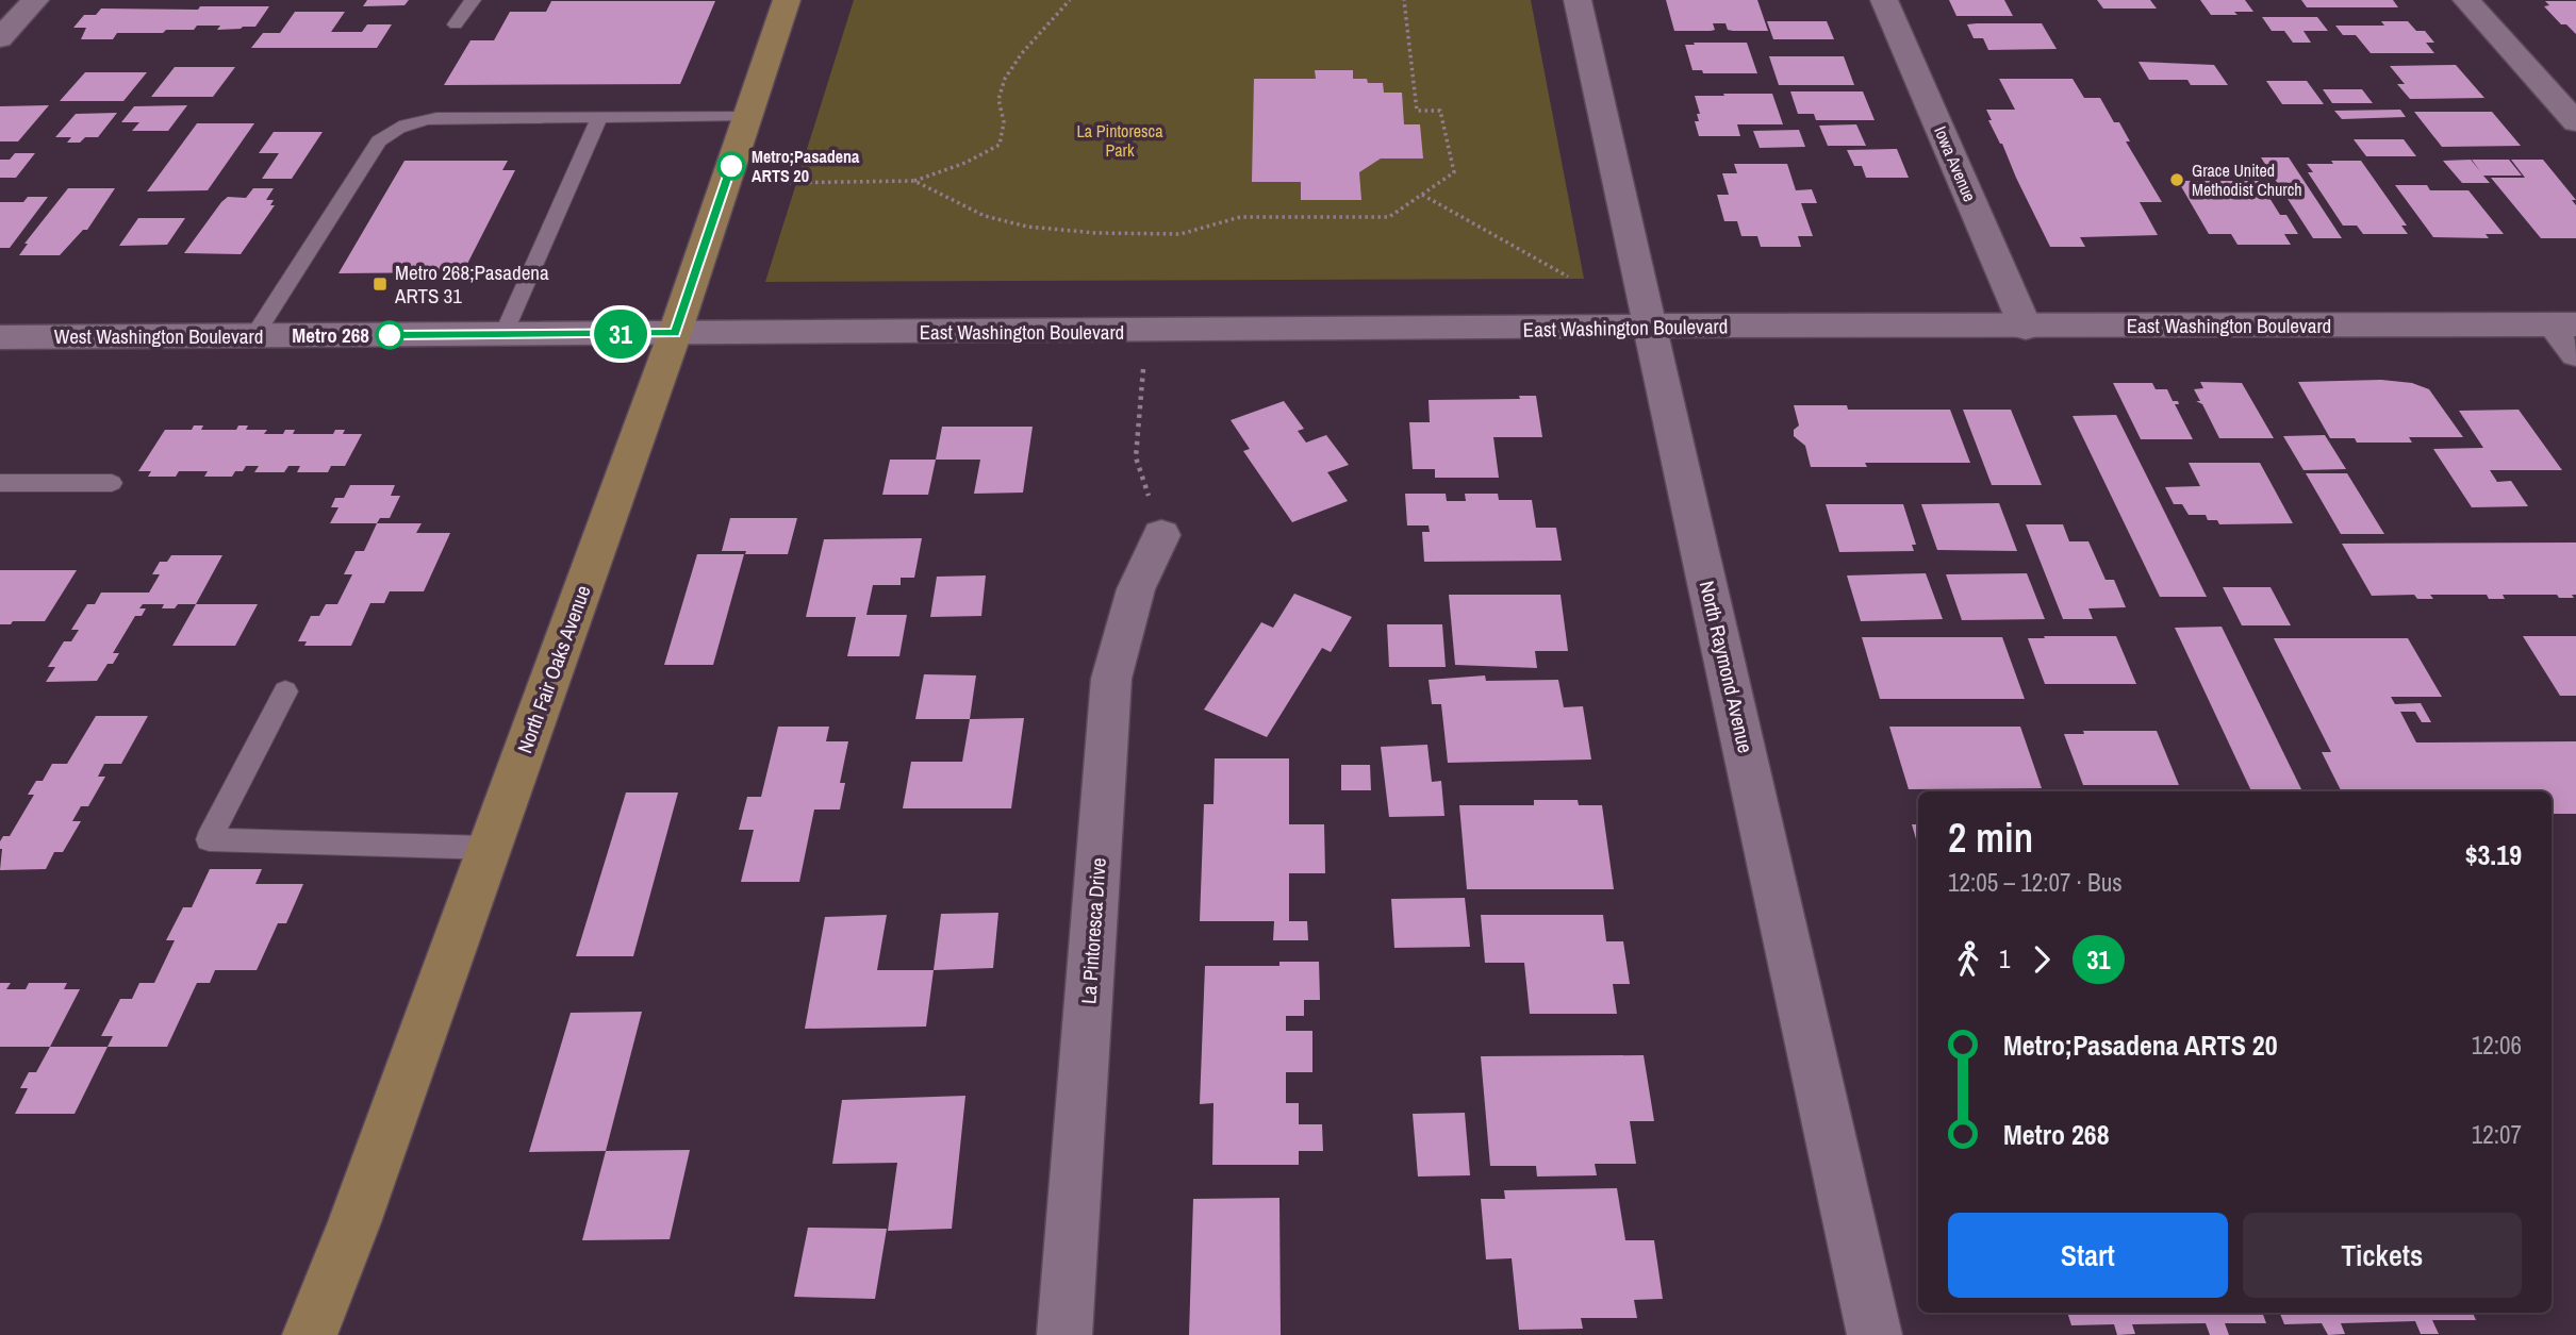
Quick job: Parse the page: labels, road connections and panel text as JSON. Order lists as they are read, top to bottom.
{
  "streets": {
    "main road": ["North Fair Oaks Avenue"],
    "street": [
      "Iowa Avenue",
      "East Washington Boulevard",
      "West Washington Boulevard",
      "North Raymond Avenue",
      "La Pintoresca Drive"
    ]
  },
  "crossings": [
    ["Iowa Avenue", "East Washington Boulevard"],
    ["East Washington Boulevard", "West Washington Boulevard"],
    ["East Washington Boulevard", "North Raymond Avenue"],
    ["East Washington Boulevard", "North Fair Oaks Avenue"],
    ["West Washington Boulevard", "North Fair Oaks Avenue"]
  ],
  "parks": ["La Pintoresca Park"],
  "places": {
    "other": ["Metro;Pasadena ARTS 20", "Grace United Methodist Church", "Metro 268"],
    "transit": ["Metro 268;Pasadena ARTS 31"]
  },
  "lines": ["bus line 31"],
  "page": {
    "on_map": "31",
    "heading": ["2 min", "12:05 – 12:07 · Bus", "$3.19"],
    "legs": ["1", "31"],
    "list": [
      {
        "name": "Metro;Pasadena ARTS 20",
        "value": "12:06"
      },
      {
        "name": "Metro 268",
        "value": "12:07"
      }
    ],
    "buttons": ["Start", "Tickets"]
  }
}
